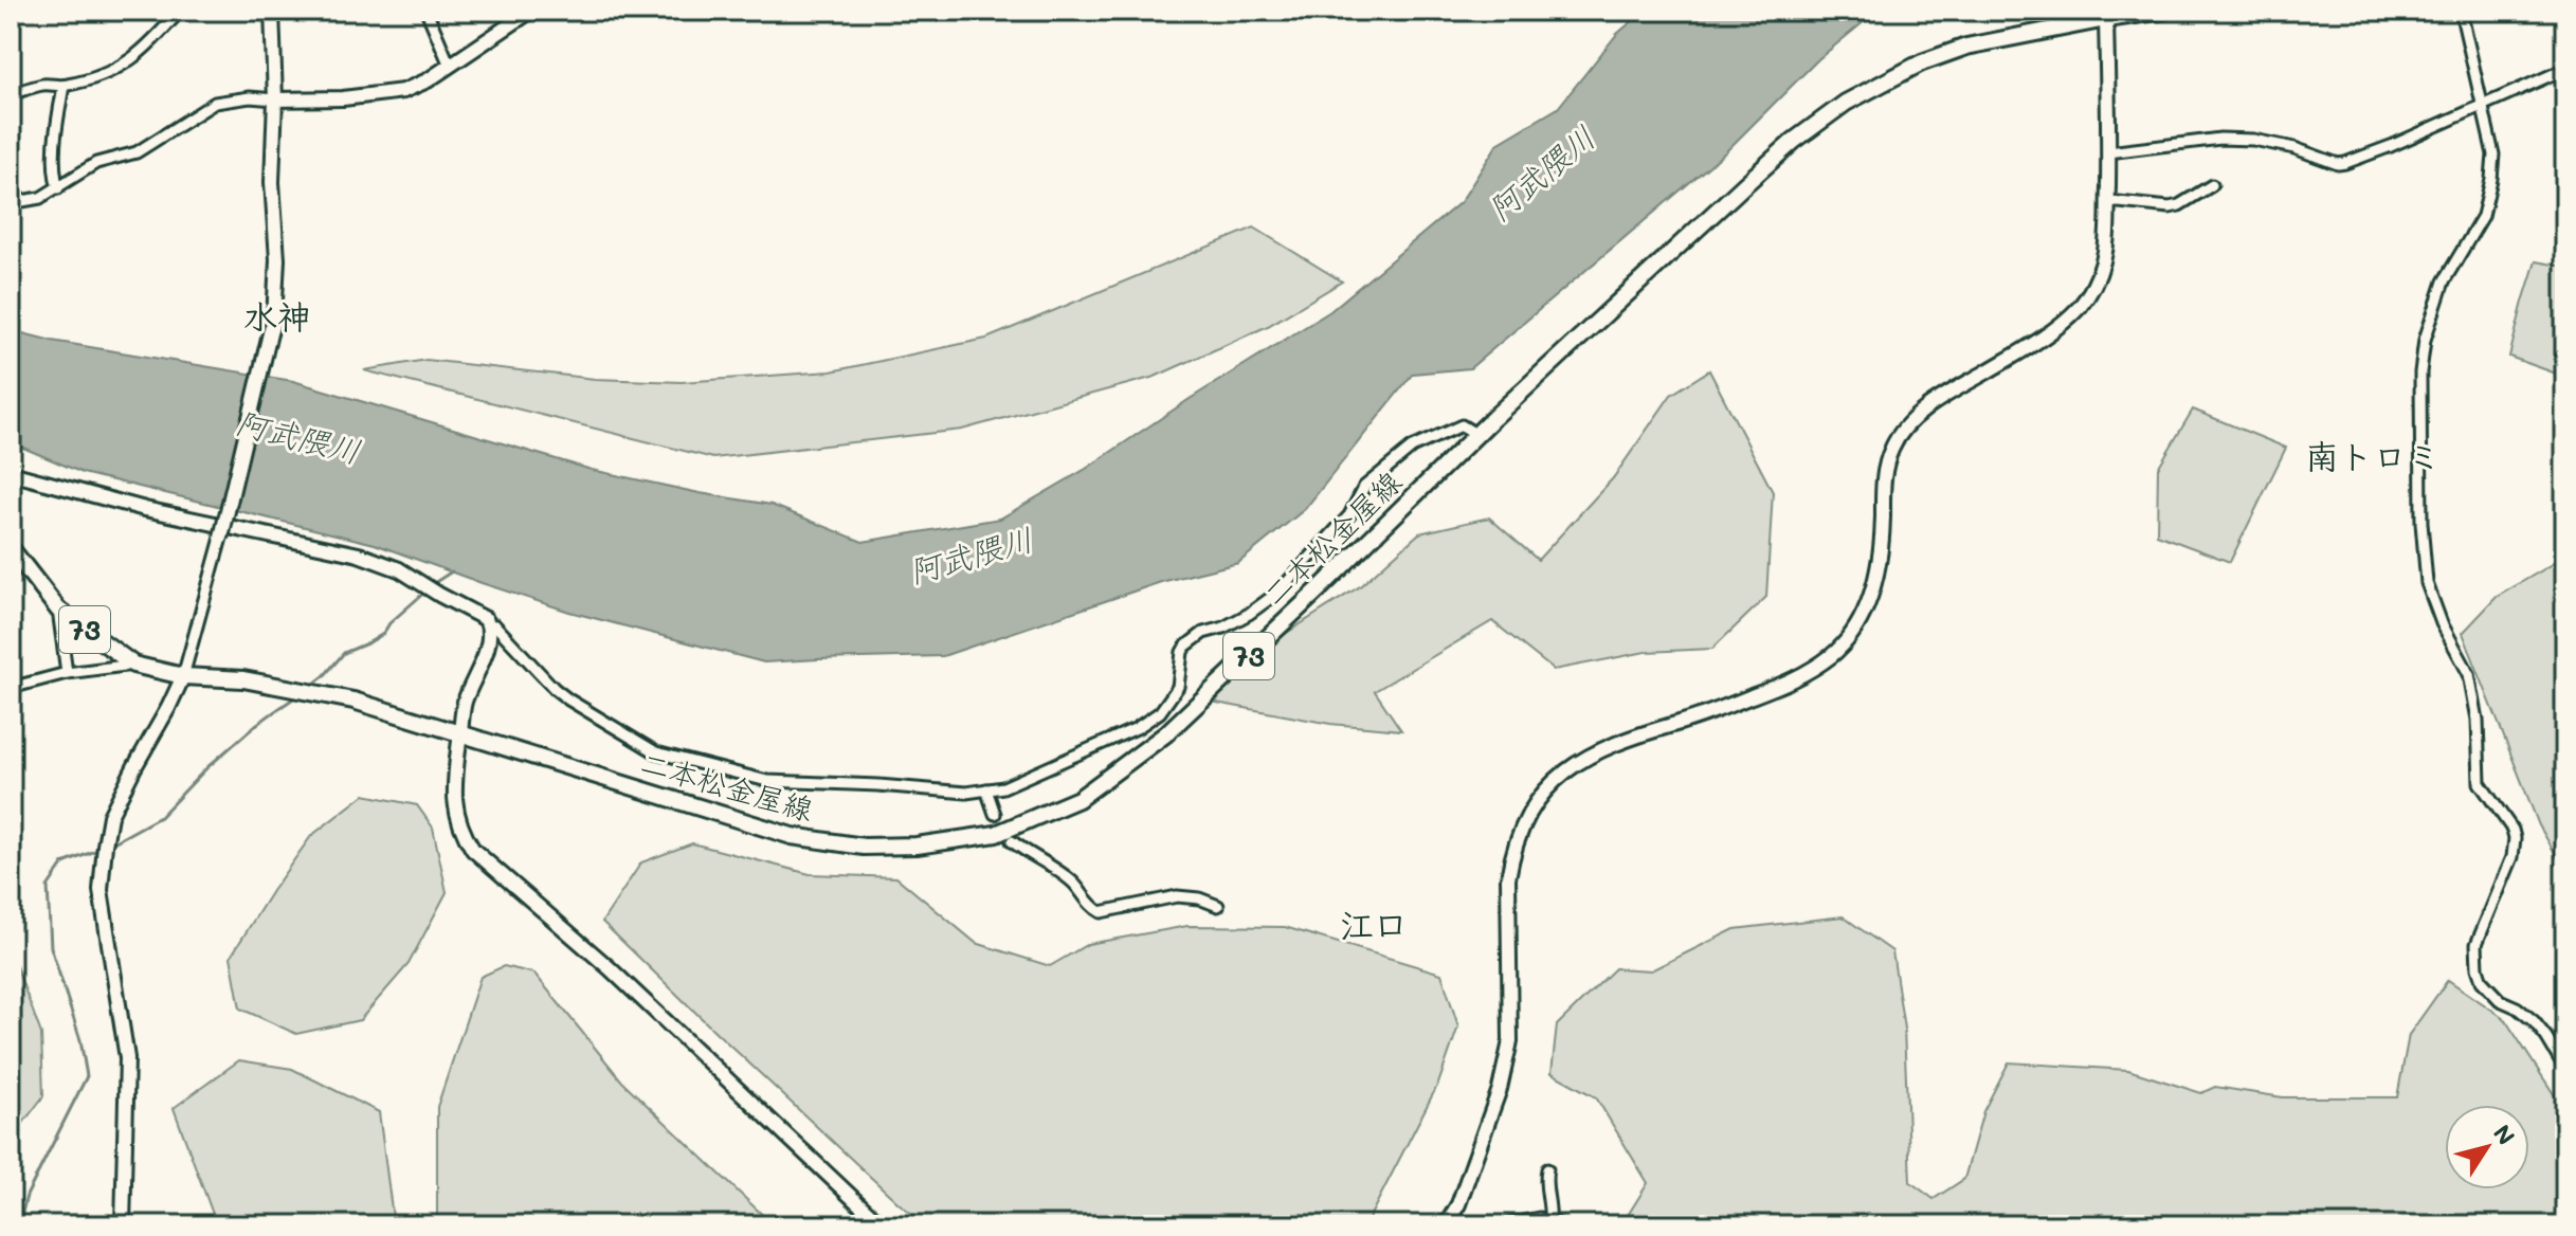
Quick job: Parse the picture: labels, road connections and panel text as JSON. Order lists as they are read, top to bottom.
{
  "streets": {
    "main road": ["二本松金屋線", "73"]
  },
  "districts": ["水神", "南トロミ", "江口"],
  "water": ["阿武隈川"],
  "north": "top right"
}
